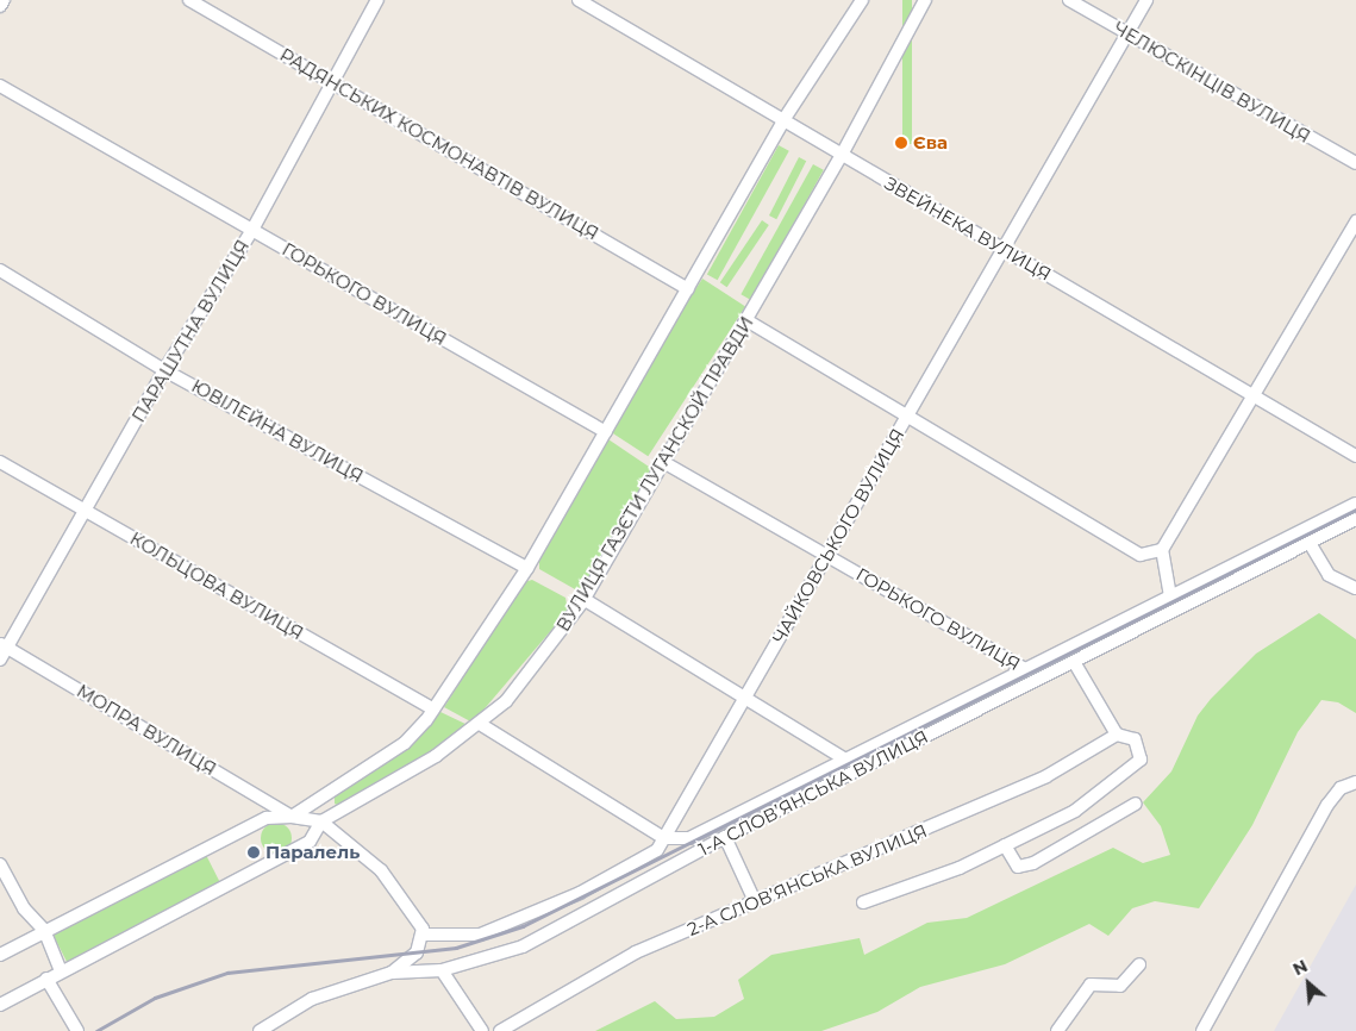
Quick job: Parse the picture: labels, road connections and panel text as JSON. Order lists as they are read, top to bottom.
{
  "streets": {
    "street": [
      "ЧЕЛЮСКІНЦІВ ВУЛИЦЯ",
      "РАДЯНСЬКИХ КОСМОНАВТІВ ВУЛИЦЯ",
      "ЗВЕЙНЕКА ВУЛИЦЯ",
      "ГОРЬКОГО ВУЛИЦЯ",
      "ПАРАШУТНА ВУЛИЦЯ",
      "ЮВІЛЕЙНА ВУЛИЦЯ",
      "ВУЛИЦЯ ГАЗЄТИ ЛУГАНСКОЙ ПРАВДИ",
      "ЧАЙКОВСЬКОГО ВУЛИЦЯ",
      "КОЛЬЦОВА ВУЛИЦЯ",
      "МОПРА ВУЛИЦЯ",
      "1-А СЛОВ’ЯНСЬКА ВУЛИЦЯ",
      "2-А СЛОВ’ЯНСЬКА ВУЛИЦЯ"
    ]
  },
  "crossings": [
    ["ЧЕЛЮСКІНЦІВ ВУЛИЦЯ", "ЧАЙКОВСЬКОГО ВУЛИЦЯ"],
    ["РАДЯНСЬКИХ КОСМОНАВТІВ ВУЛИЦЯ", "ПАРАШУТНА ВУЛИЦЯ"],
    ["ЗВЕЙНЕКА ВУЛИЦЯ", "ВУЛИЦЯ ГАЗЄТИ ЛУГАНСКОЙ ПРАВДИ"],
    ["ЗВЕЙНЕКА ВУЛИЦЯ", "ЧАЙКОВСЬКОГО ВУЛИЦЯ"],
    ["ГОРЬКОГО ВУЛИЦЯ", "ПАРАШУТНА ВУЛИЦЯ"],
    ["ГОРЬКОГО ВУЛИЦЯ", "ВУЛИЦЯ ГАЗЄТИ ЛУГАНСКОЙ ПРАВДИ"],
    ["ГОРЬКОГО ВУЛИЦЯ", "ЧАЙКОВСЬКОГО ВУЛИЦЯ"],
    ["ПАРАШУТНА ВУЛИЦЯ", "ЮВІЛЕЙНА ВУЛИЦЯ"],
    ["ПАРАШУТНА ВУЛИЦЯ", "КОЛЬЦОВА ВУЛИЦЯ"],
    ["ПАРАШУТНА ВУЛИЦЯ", "МОПРА ВУЛИЦЯ"]
  ],
  "places": ["Єва", "Паралель"],
  "north": "top left"
}
